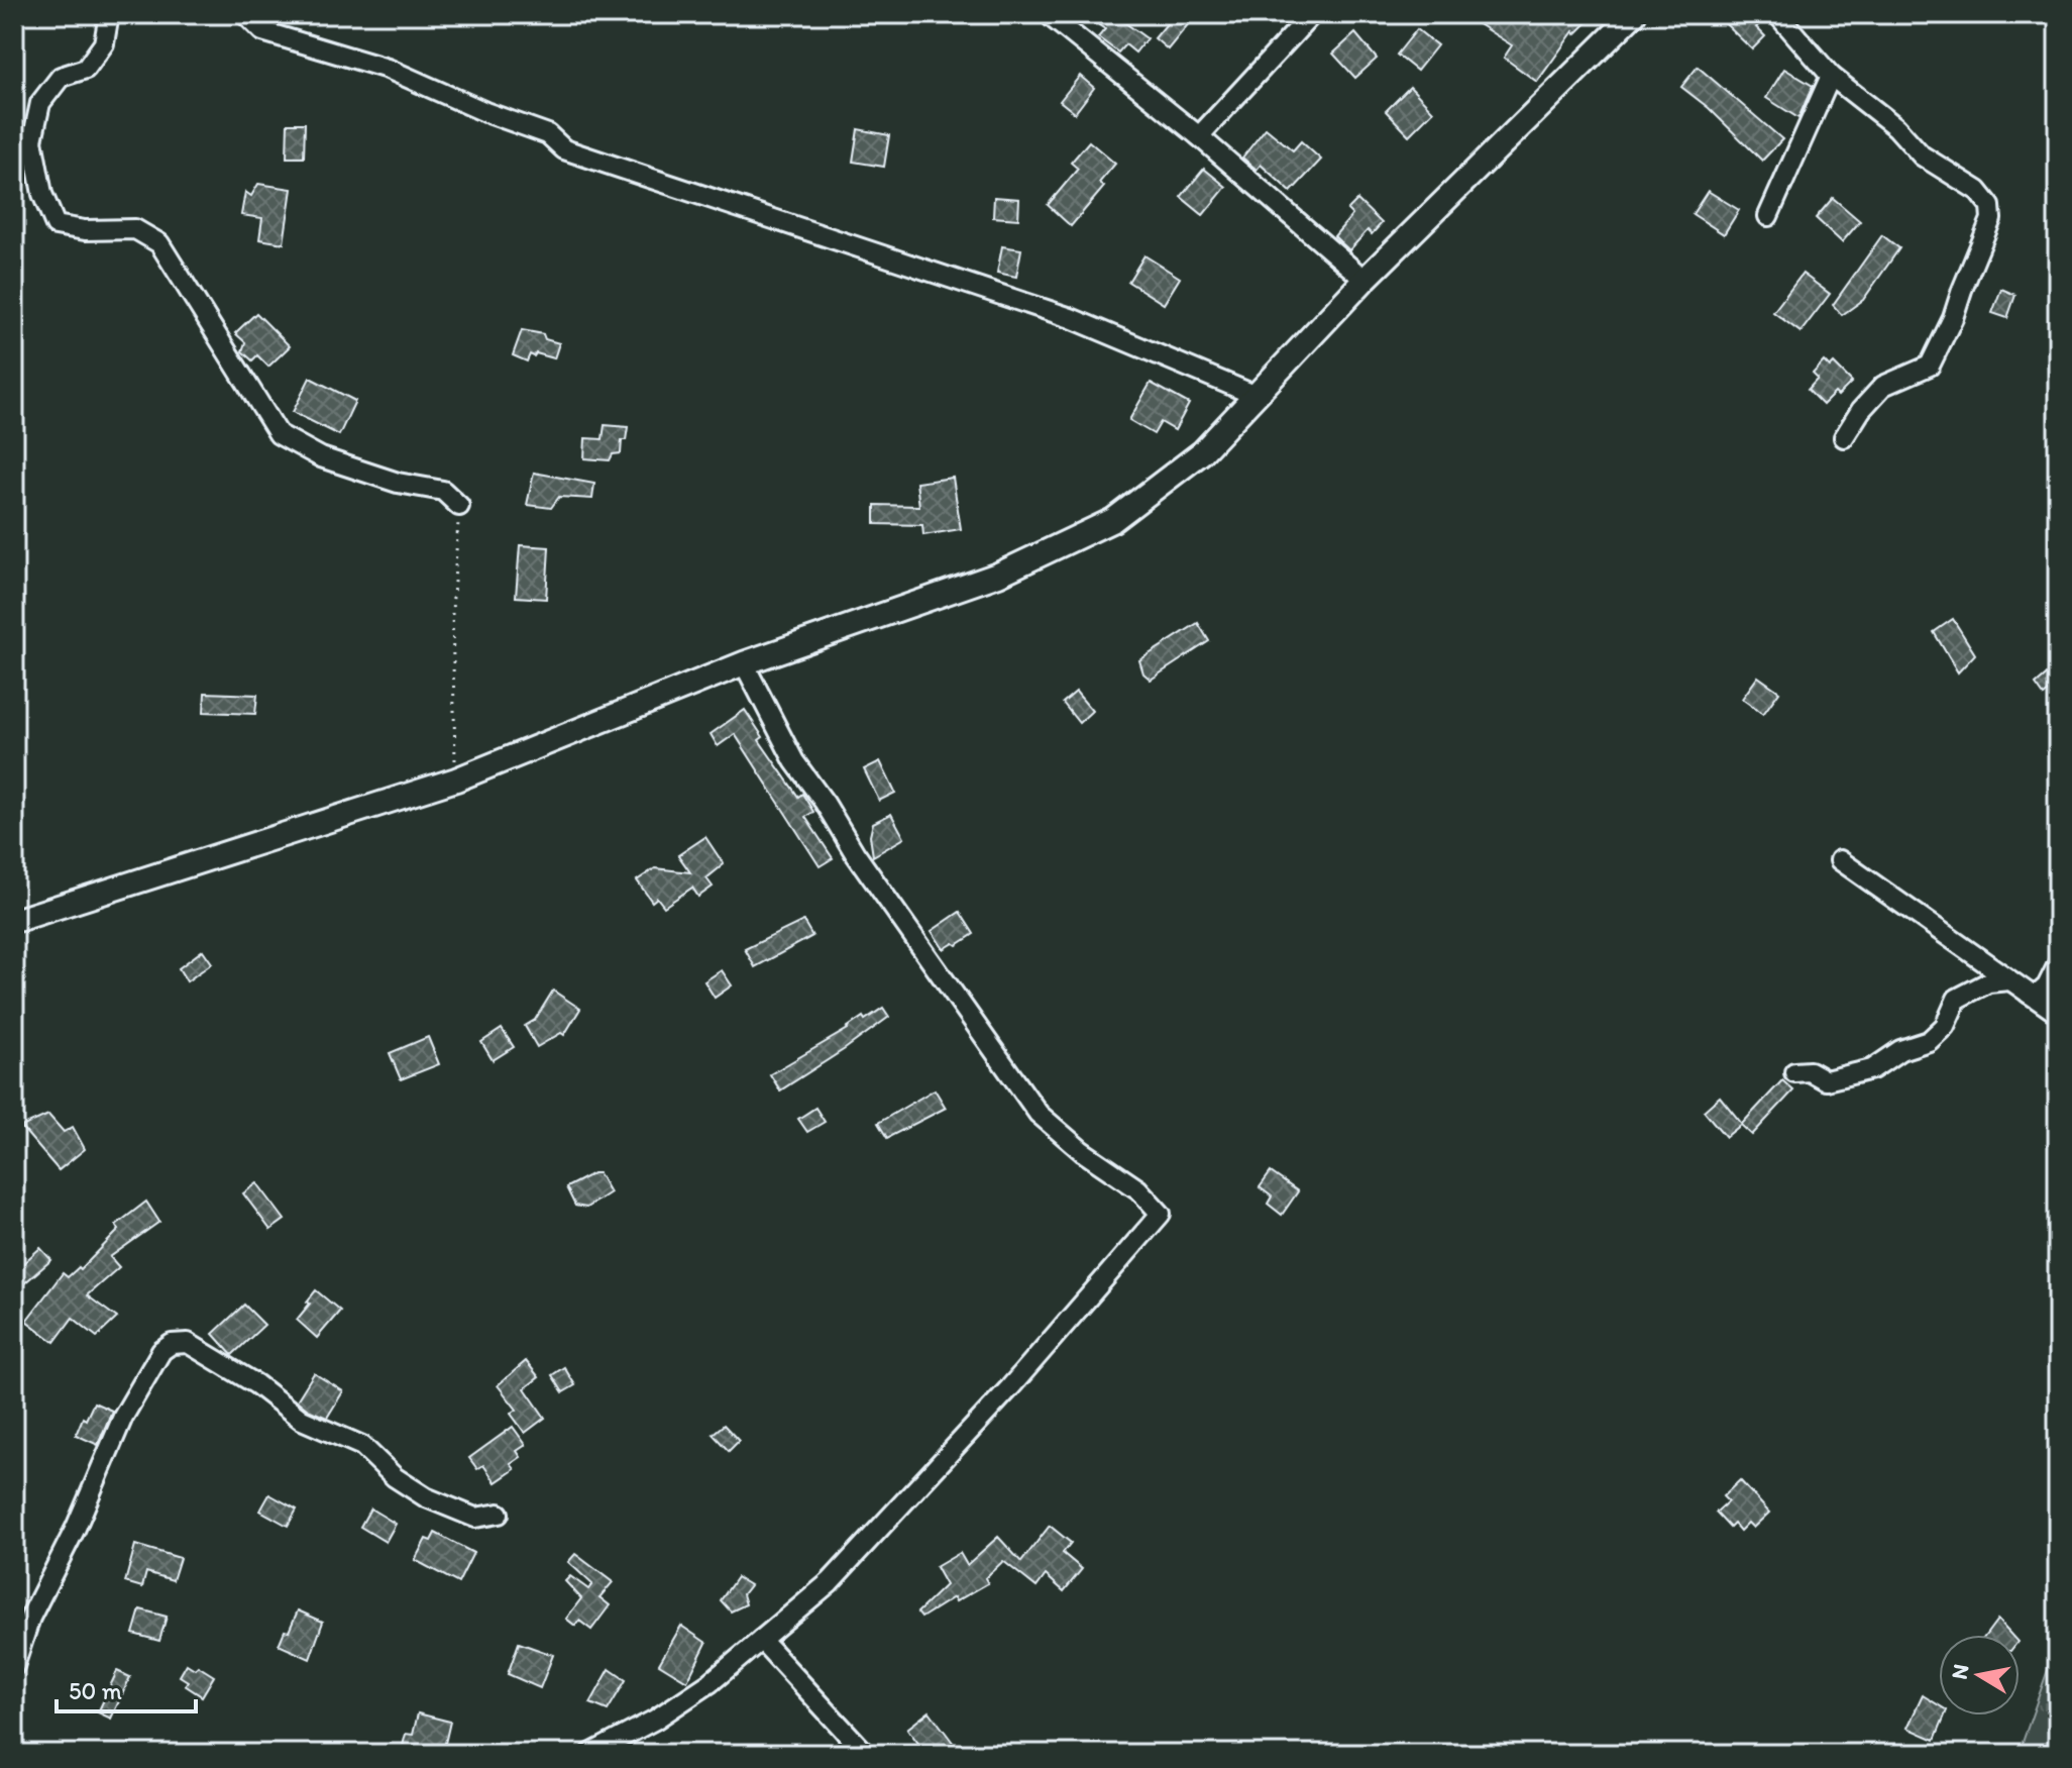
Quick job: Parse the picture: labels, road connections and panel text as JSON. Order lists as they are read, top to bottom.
{
  "scale_bar": "50 m",
  "north": "left"
}
